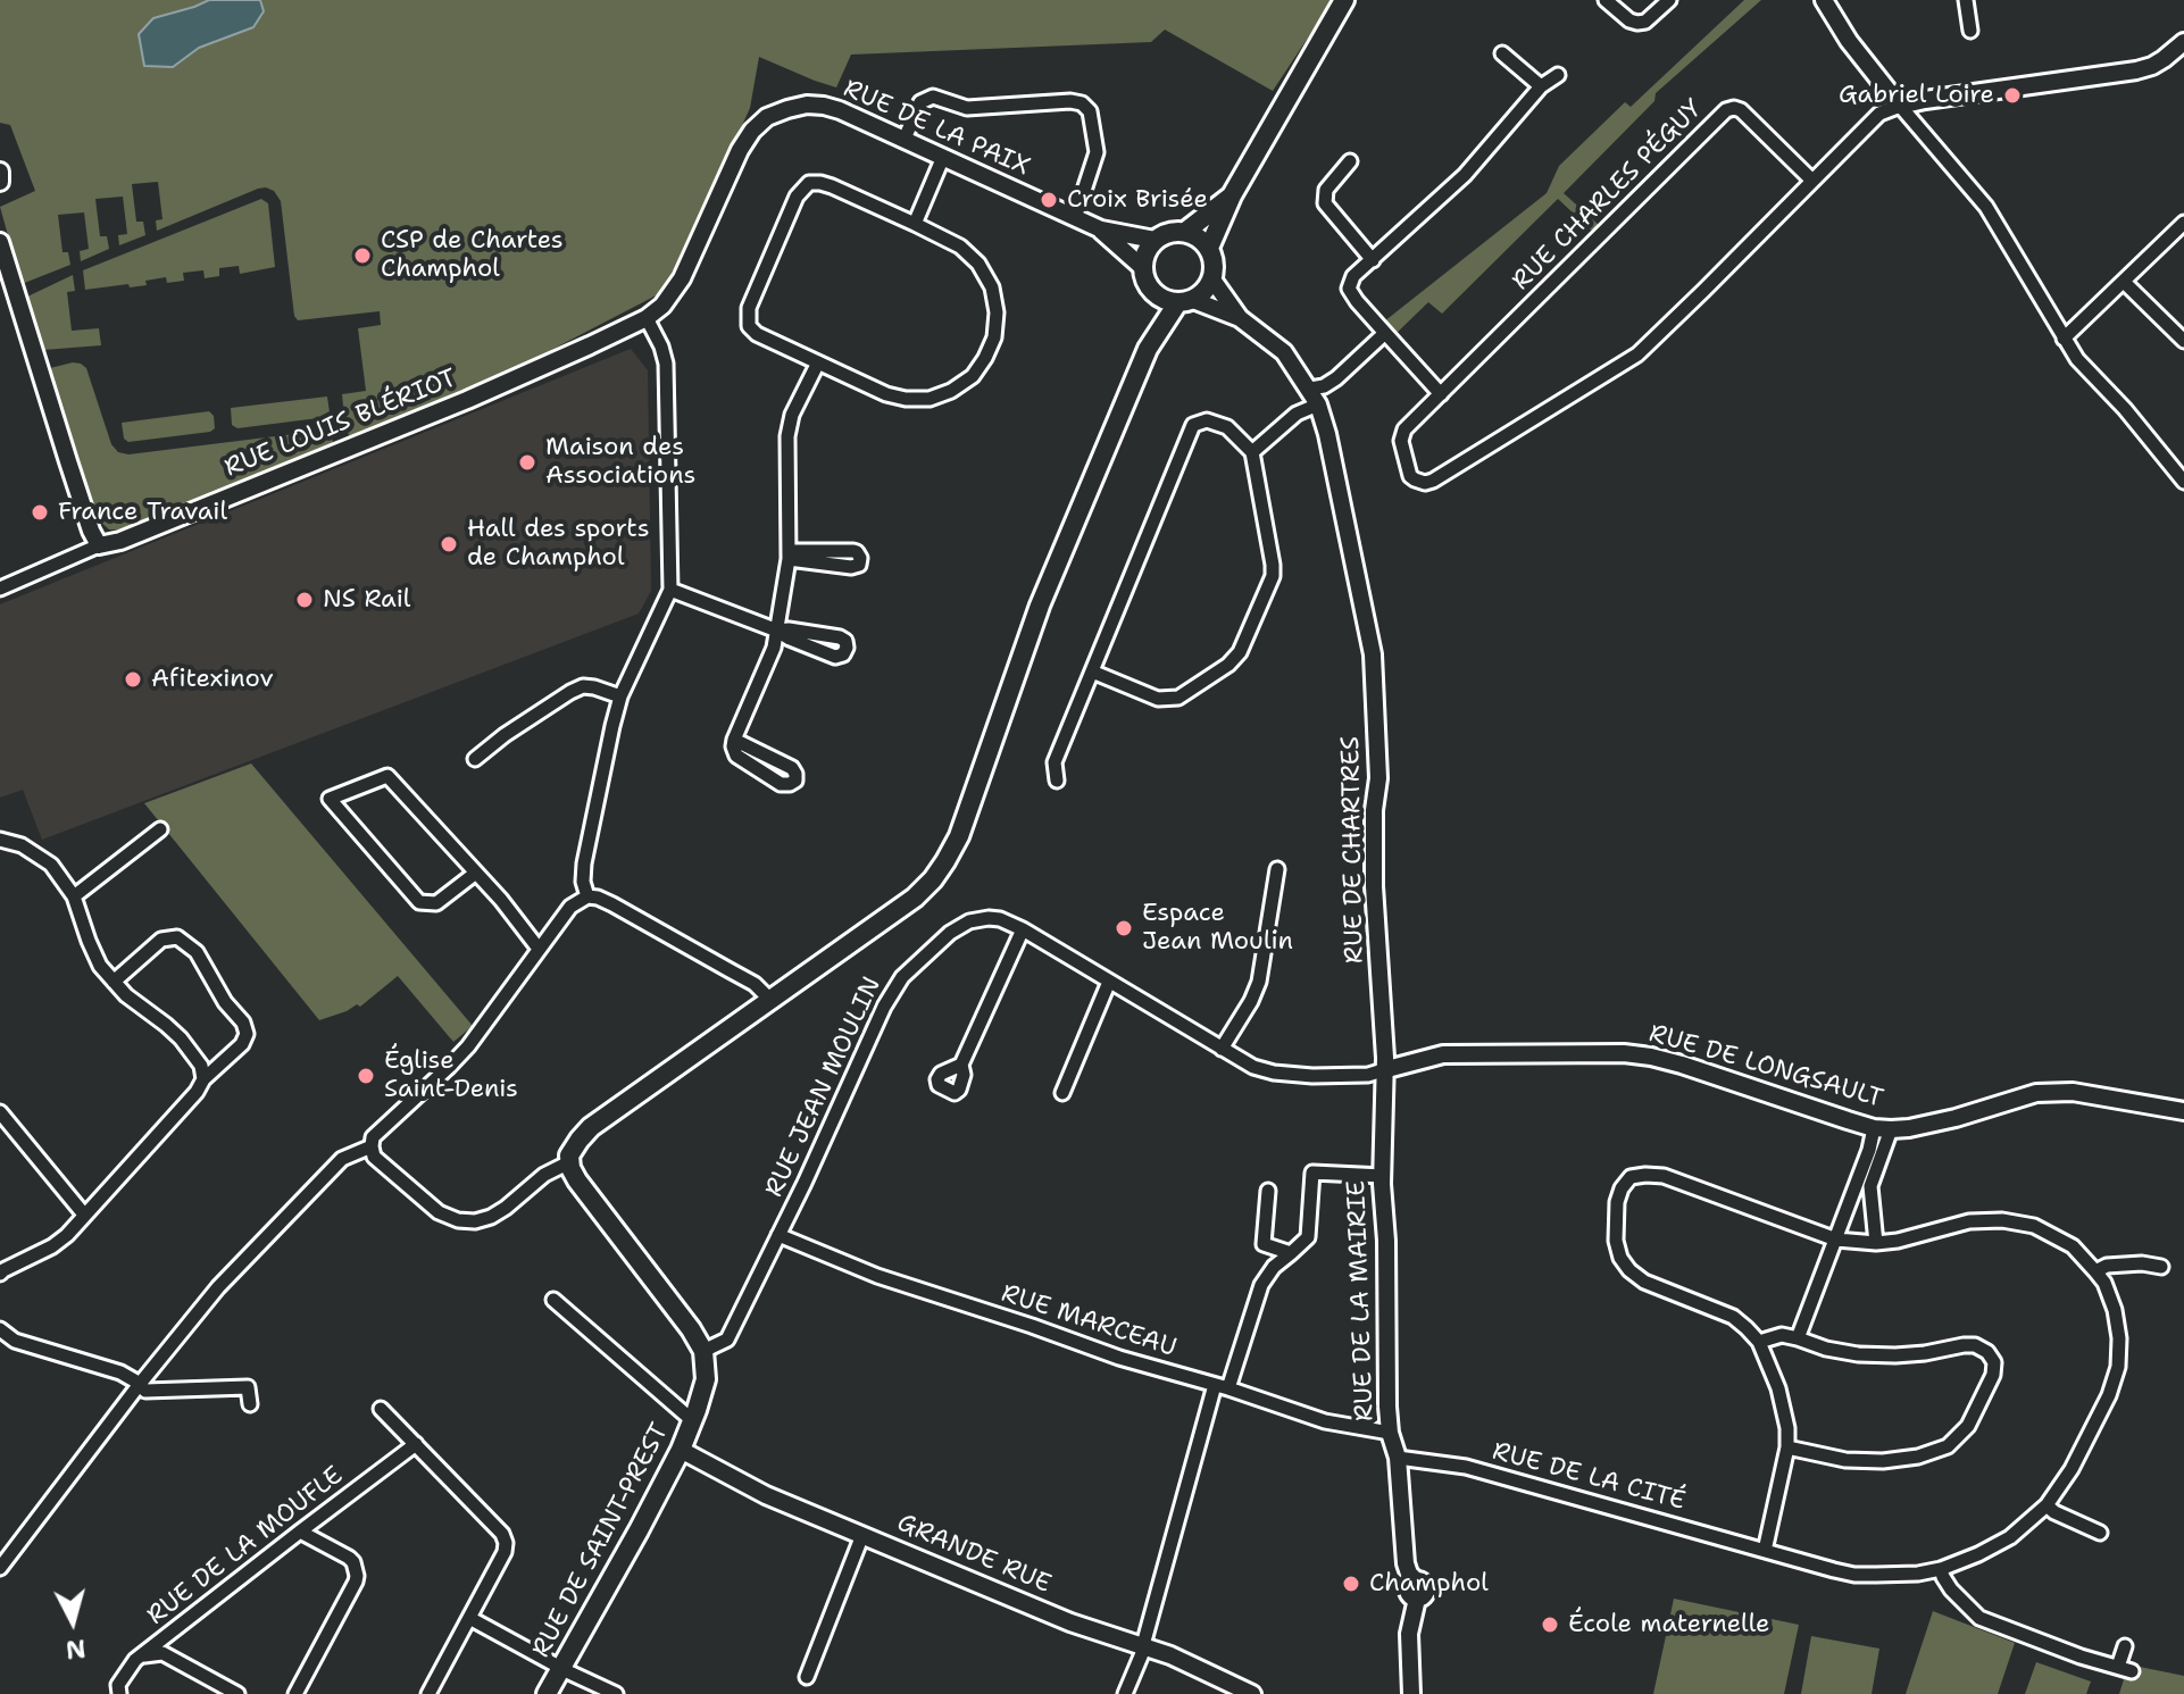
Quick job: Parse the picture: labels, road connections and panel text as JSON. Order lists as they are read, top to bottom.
{
  "streets": {
    "main road": ["RUE DE SAINT-PREST"],
    "street": [
      "RUE DE LA PAIX",
      "RUE CHARLES PÉGUY",
      "RUE LOUIS BLÉRIOT",
      "RUE DE CHARTRES",
      "RUE DE LONGSAULT",
      "RUE JEAN MOULIN",
      "RUE DE LA MAIRIE",
      "RUE MARCEAU",
      "RUE DE LA CITÉ",
      "RUE DE LA MOUFLE",
      "GRANDE RUE"
    ]
  },
  "crossings": [
    ["RUE DE LA PAIX", "RUE LOUIS BLÉRIOT"],
    ["RUE DE CHARTRES", "RUE DE LONGSAULT"],
    ["RUE DE CHARTRES", "RUE JEAN MOULIN"],
    ["RUE DE CHARTRES", "RUE DE LA MAIRIE"],
    ["RUE DE LONGSAULT", "RUE JEAN MOULIN"],
    ["RUE DE LONGSAULT", "RUE DE LA MAIRIE"],
    ["RUE JEAN MOULIN", "RUE DE LA MAIRIE"],
    ["RUE JEAN MOULIN", "RUE MARCEAU"],
    ["RUE JEAN MOULIN", "RUE DE SAINT-PREST"],
    ["RUE DE LA MAIRIE", "RUE MARCEAU"],
    ["RUE DE LA MAIRIE", "RUE DE LA CITÉ"],
    ["RUE DE SAINT-PREST", "GRANDE RUE"]
  ],
  "places": [
    "Gabriel Loire",
    "Croix Brisée",
    "CSP de Chartes Champhol",
    "Maison des Associations",
    "France Travail",
    "Hall des sports de Champhol",
    "NS Rail",
    "Afitexinov",
    "Espace Jean Moulin",
    "Église Saint-Denis",
    "Champhol",
    "École maternelle"
  ],
  "north": "bottom"
}
